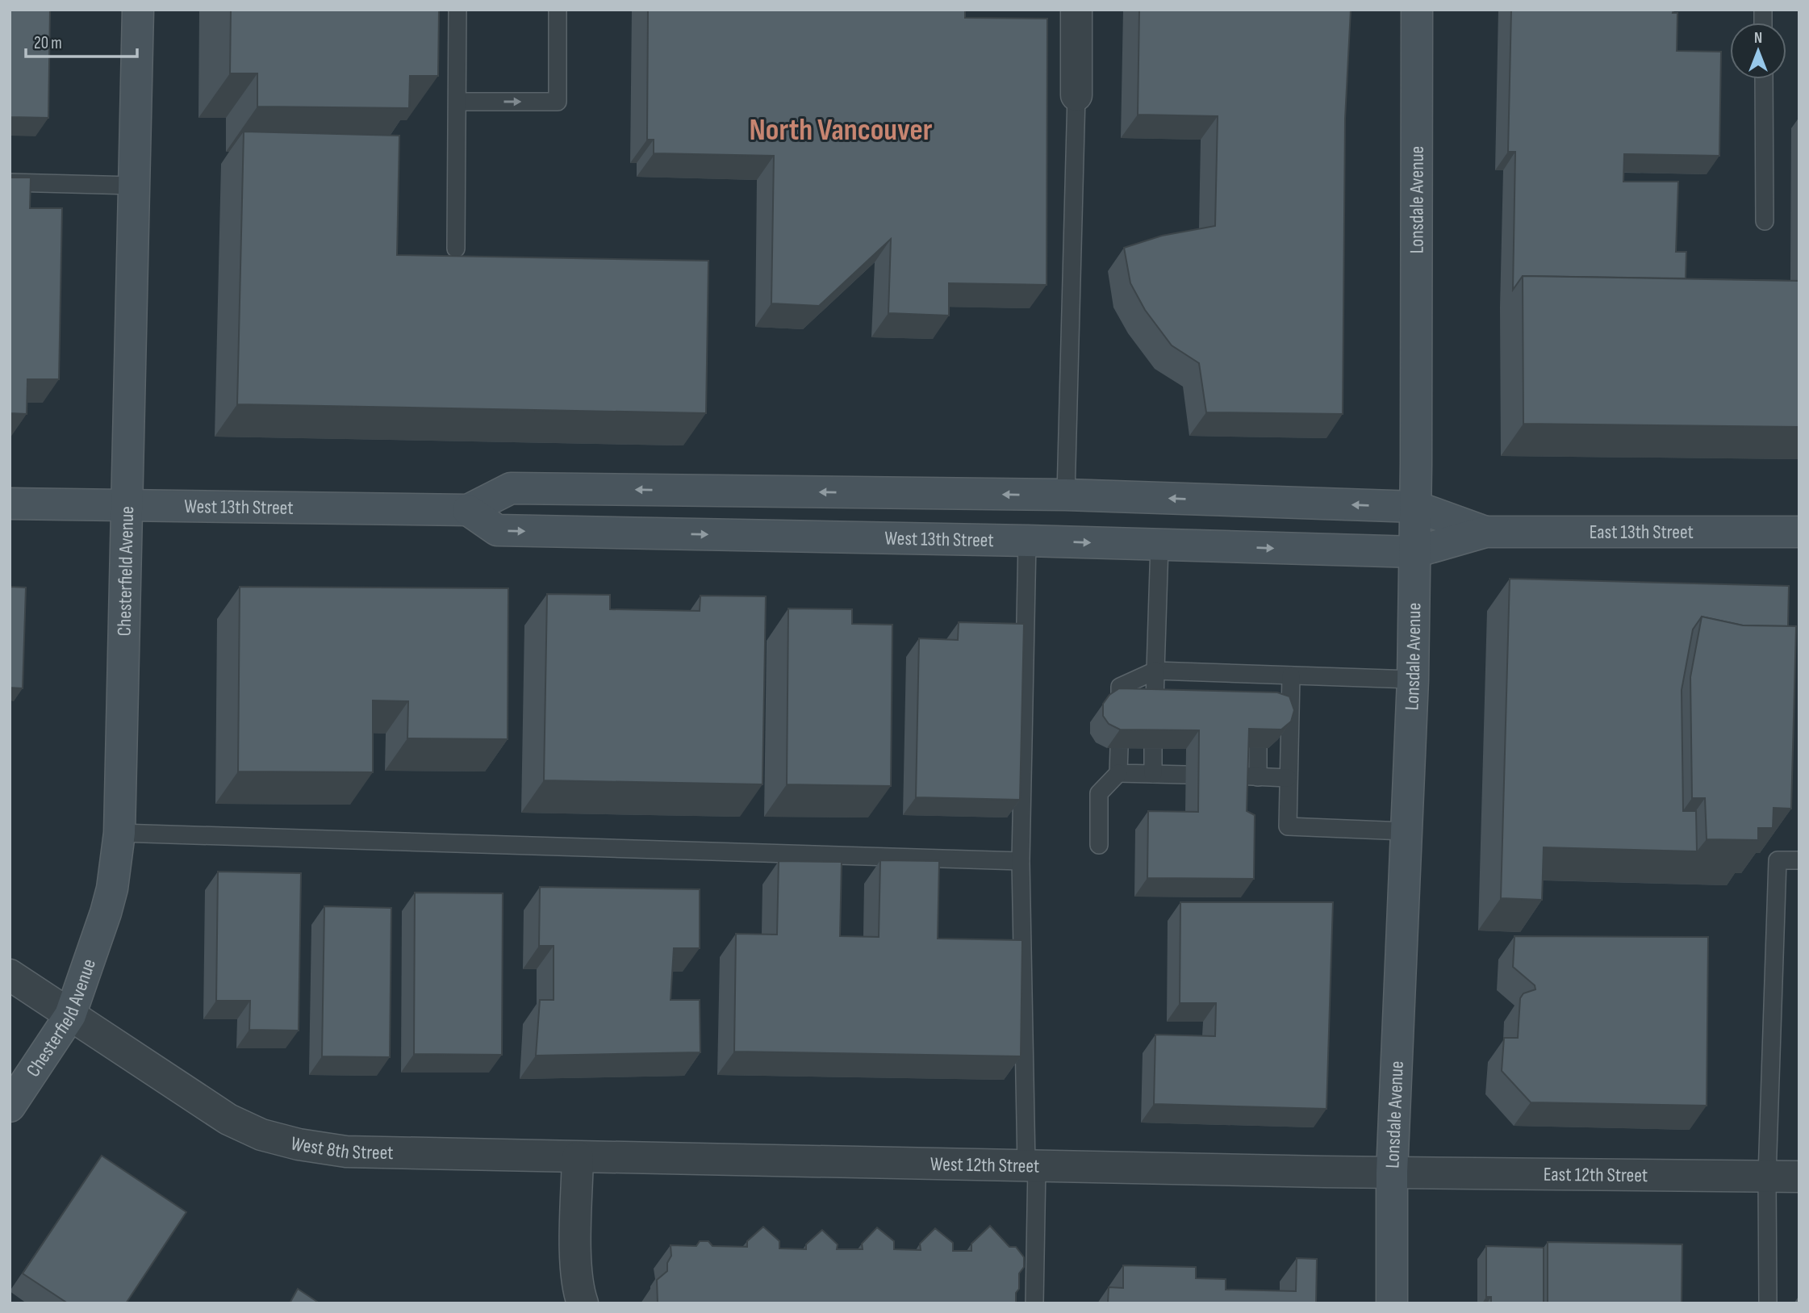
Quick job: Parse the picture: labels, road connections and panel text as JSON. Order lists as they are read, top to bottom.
{
  "streets": {
    "main road": [
      "Lonsdale Avenue",
      "West 13th Street",
      "East 13th Street",
      "Chesterfield Avenue"
    ],
    "street": ["West 8th Street", "West 12th Street", "East 12th Street"]
  },
  "crossings": [
    ["Lonsdale Avenue", "West 13th Street"],
    ["Lonsdale Avenue", "East 13th Street"],
    ["Lonsdale Avenue", "West 12th Street"],
    ["Lonsdale Avenue", "East 12th Street"],
    ["West 13th Street", "East 13th Street"],
    ["West 13th Street", "Chesterfield Avenue"],
    ["Chesterfield Avenue", "West 8th Street"],
    ["West 8th Street", "West 12th Street"],
    ["West 12th Street", "East 12th Street"]
  ],
  "districts": ["North Vancouver"],
  "scale_bar": "20 m",
  "north": "top"
}
